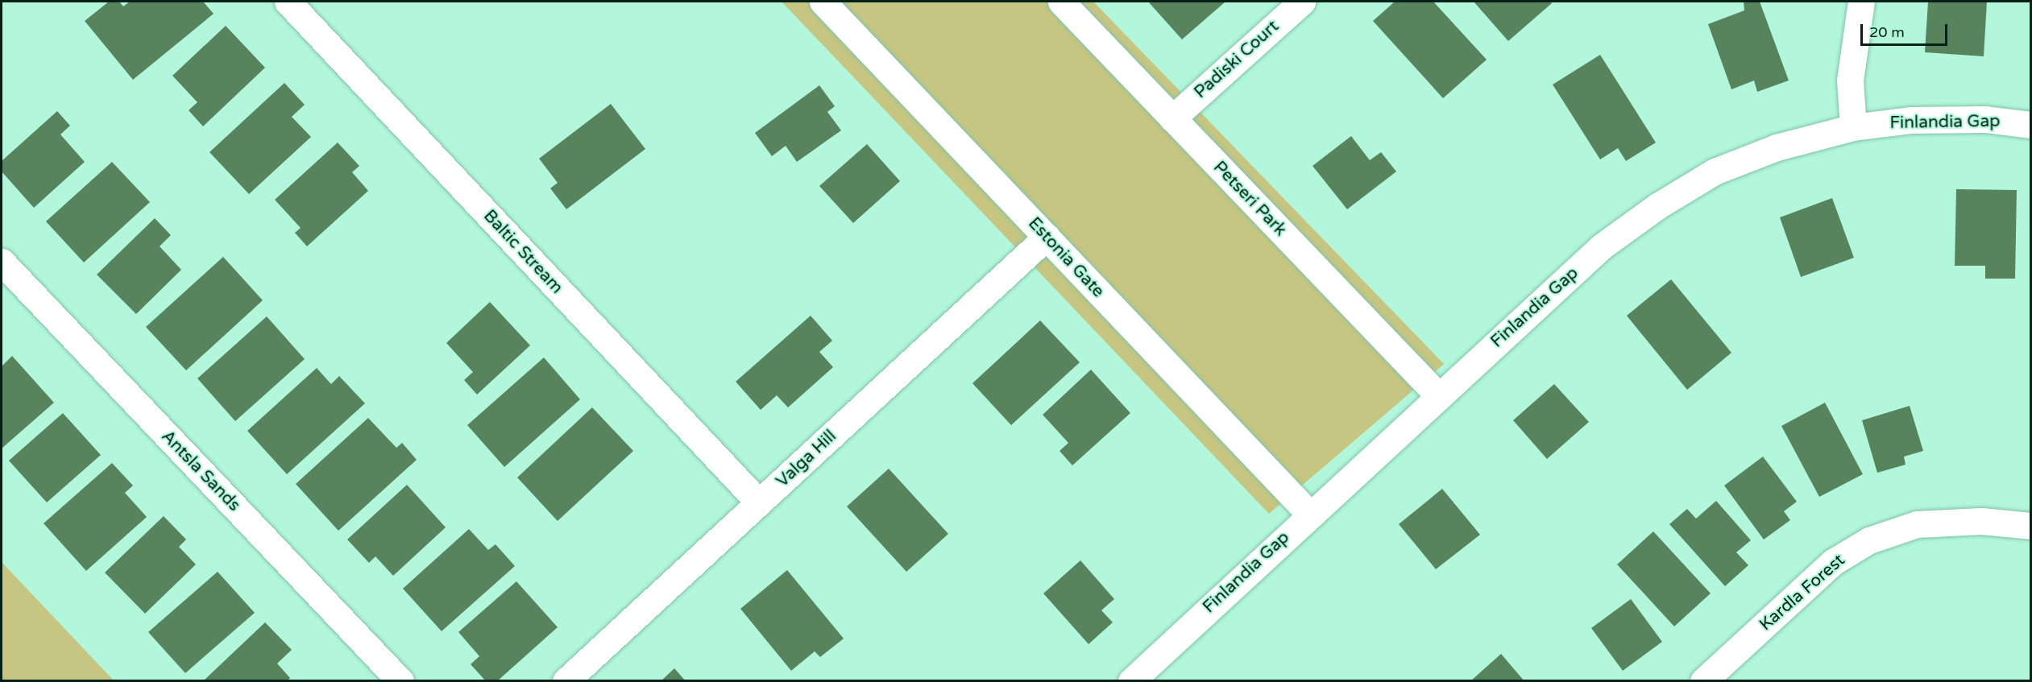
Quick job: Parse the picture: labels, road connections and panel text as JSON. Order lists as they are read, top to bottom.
{
  "streets": {
    "street": [
      "Padiski Court",
      "Finlandia Gap",
      "Petseri Park",
      "Baltic Stream",
      "Estonia Gate",
      "Valga Hill",
      "Antsla Sands",
      "Kardla Forest"
    ]
  },
  "crossings": [
    ["Padiski Court", "Petseri Park"],
    ["Finlandia Gap", "Petseri Park"],
    ["Finlandia Gap", "Estonia Gate"],
    ["Baltic Stream", "Valga Hill"],
    ["Estonia Gate", "Valga Hill"]
  ],
  "scale_bar": "20 m"
}
